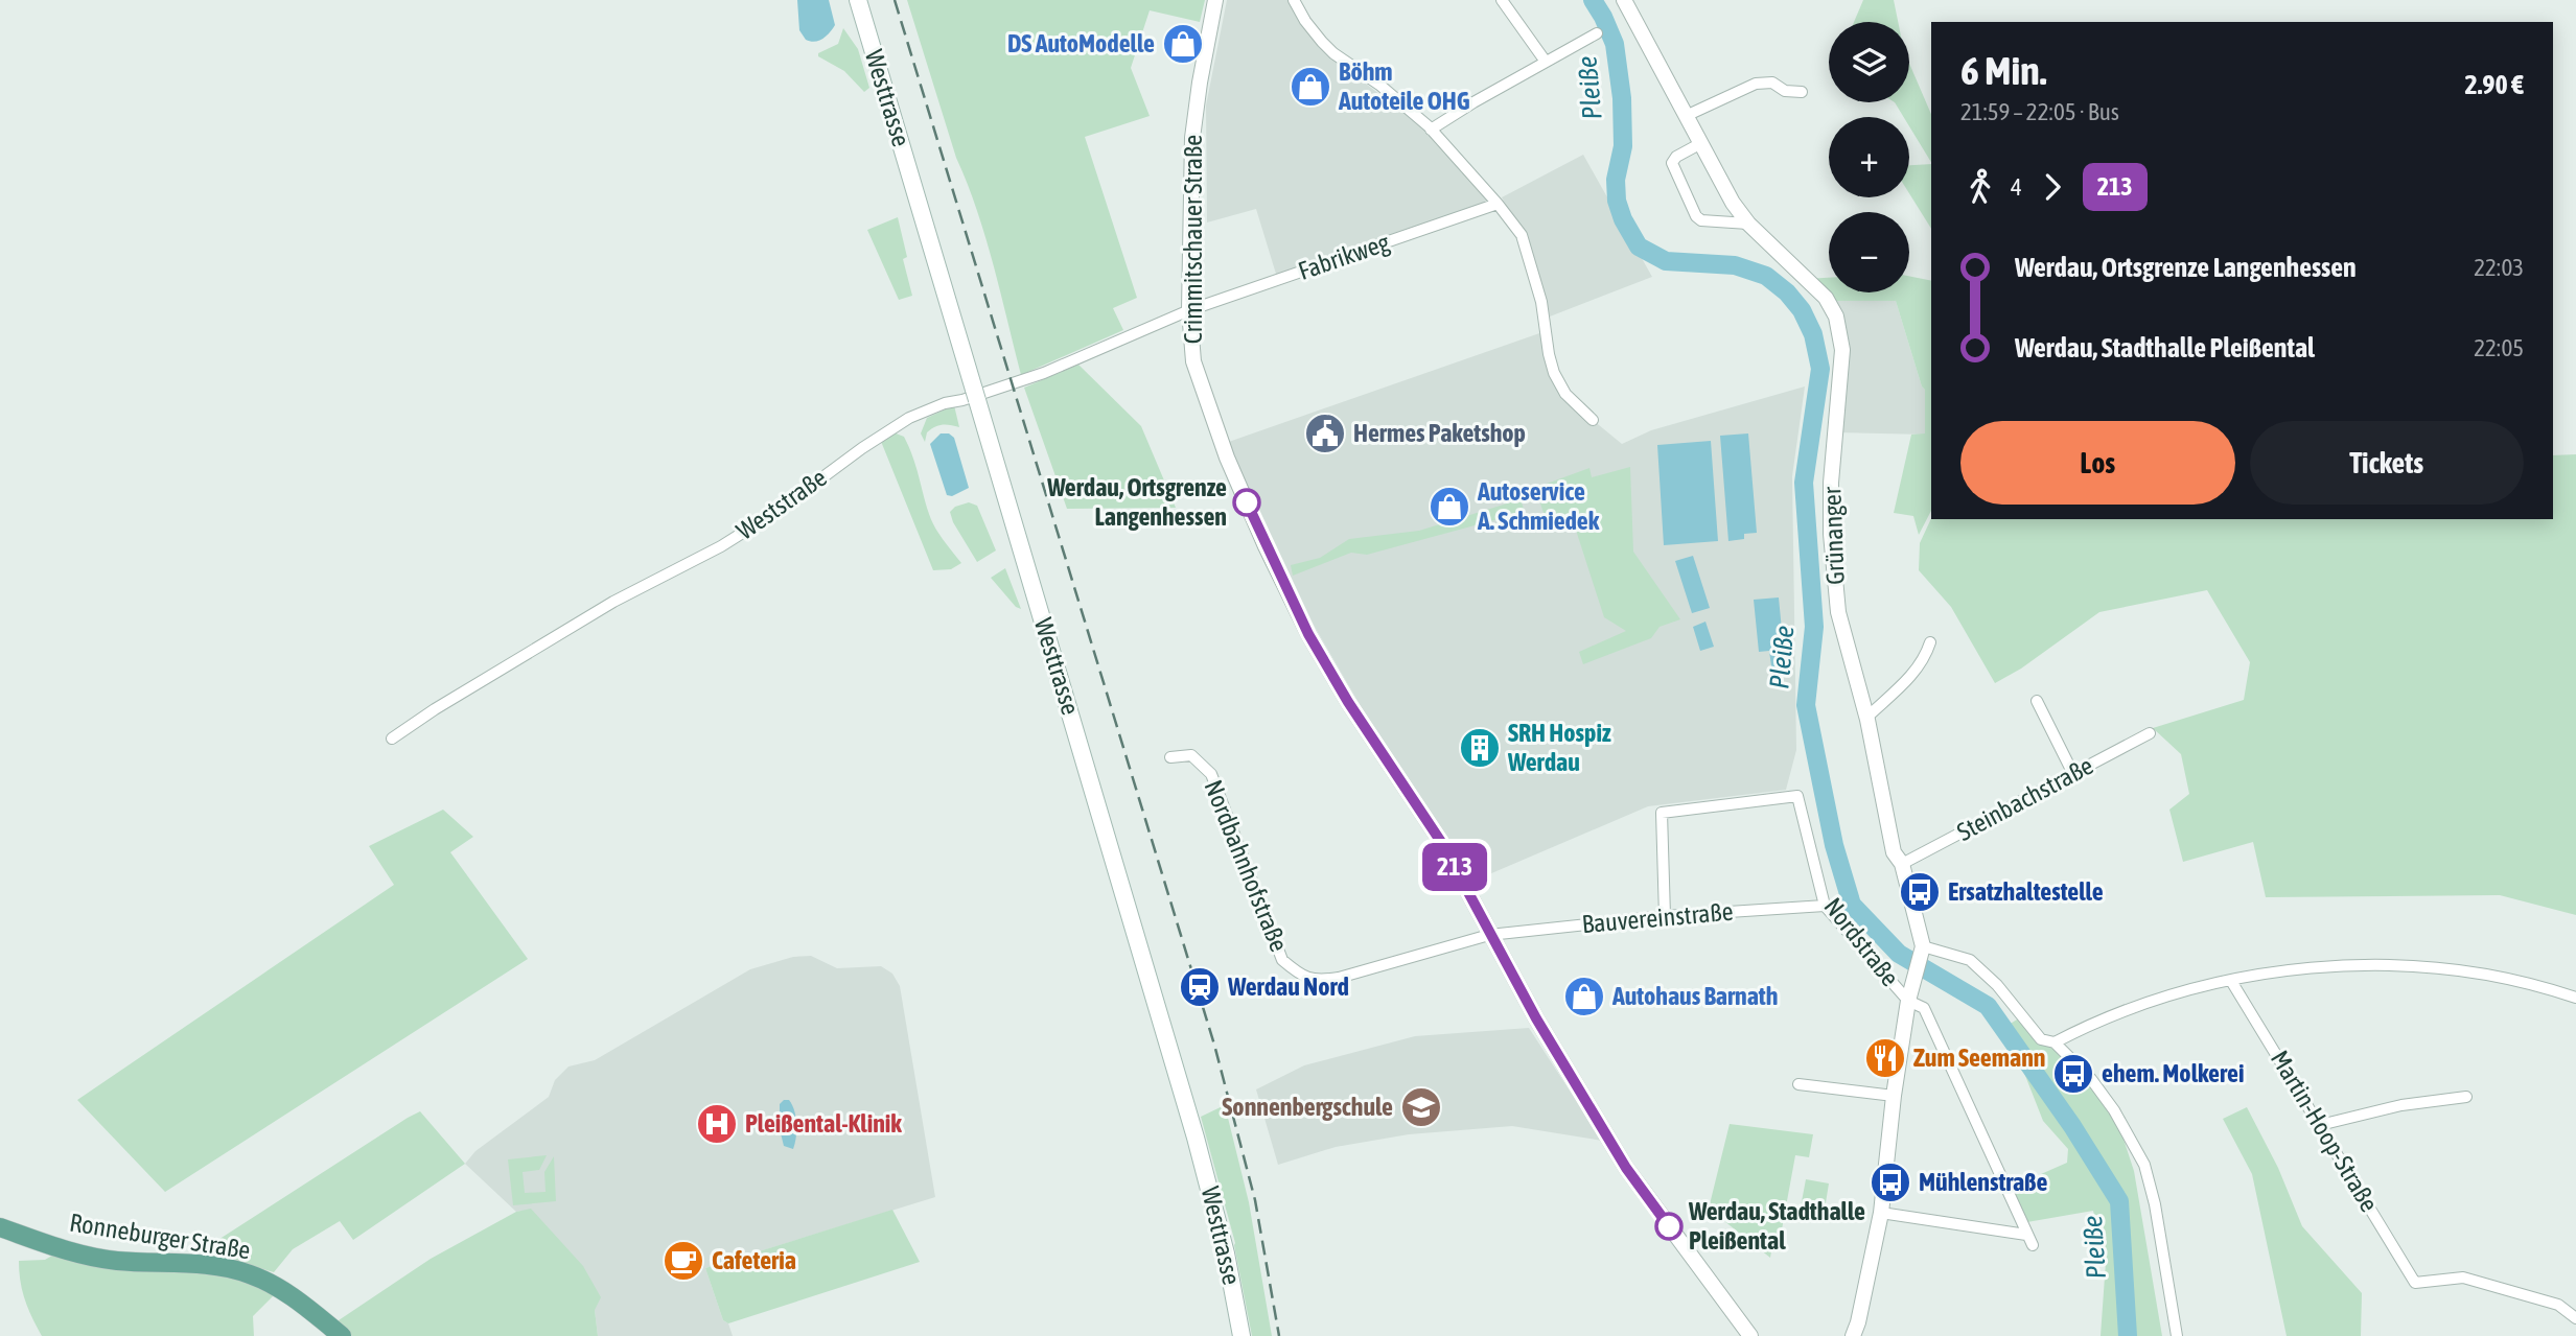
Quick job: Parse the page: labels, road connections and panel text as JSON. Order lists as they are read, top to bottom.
{
  "streets": {
    "main road": ["Westtrasse", "Ronneburger Straße"],
    "street": [
      "Crimmitschauer Straße",
      "Fabrikweg",
      "Weststraße",
      "Grünanger",
      "Steinbachstraße",
      "Nordbahnhofstraße",
      "Bauvereinstraße",
      "Nordstraße",
      "Martin-Hoop-Straße"
    ]
  },
  "crossings": [
    ["Crimmitschauer Straße", "Fabrikweg"],
    ["Crimmitschauer Straße", "Weststraße"],
    ["Crimmitschauer Straße", "Nordbahnhofstraße"],
    ["Crimmitschauer Straße", "Bauvereinstraße"],
    ["Fabrikweg", "Weststraße"],
    ["Grünanger", "Steinbachstraße"],
    ["Nordbahnhofstraße", "Bauvereinstraße"],
    ["Bauvereinstraße", "Nordstraße"]
  ],
  "water": ["Pleiße"],
  "places": {
    "shop": [
      "DS AutoModelle",
      "Böhm Autoteile OHG",
      "Autoservice A. Schmiedek",
      "Autohaus Barnath"
    ],
    "public building": ["Hermes Paketshop"],
    "other": ["Werdau, Ortsgrenze Langenhessen", "Werdau, Stadthalle Pleißental"],
    "building": ["SRH Hospiz Werdau"],
    "bus stop": ["Ersatzhaltestelle", "ehem. Molkerei", "Mühlenstraße"],
    "station": ["Werdau Nord"],
    "restaurant": ["Zum Seemann"],
    "school or university": ["Sonnenbergschule"],
    "hospital": ["Pleißental-Klinik"],
    "cafe": ["Cafeteria"]
  },
  "lines": ["bus line 213"],
  "page": {
    "on_map": "213",
    "map_buttons": ["+", "−"],
    "heading": ["6 Min.", "21:59 – 22:05 · Bus", "2.90 €"],
    "legs": ["4", "213"],
    "list": [
      {
        "name": "Werdau, Ortsgrenze Langenhessen",
        "value": "22:03"
      },
      {
        "name": "Werdau, Stadthalle Pleißental",
        "value": "22:05"
      }
    ],
    "buttons": ["Los", "Tickets"]
  }
}
